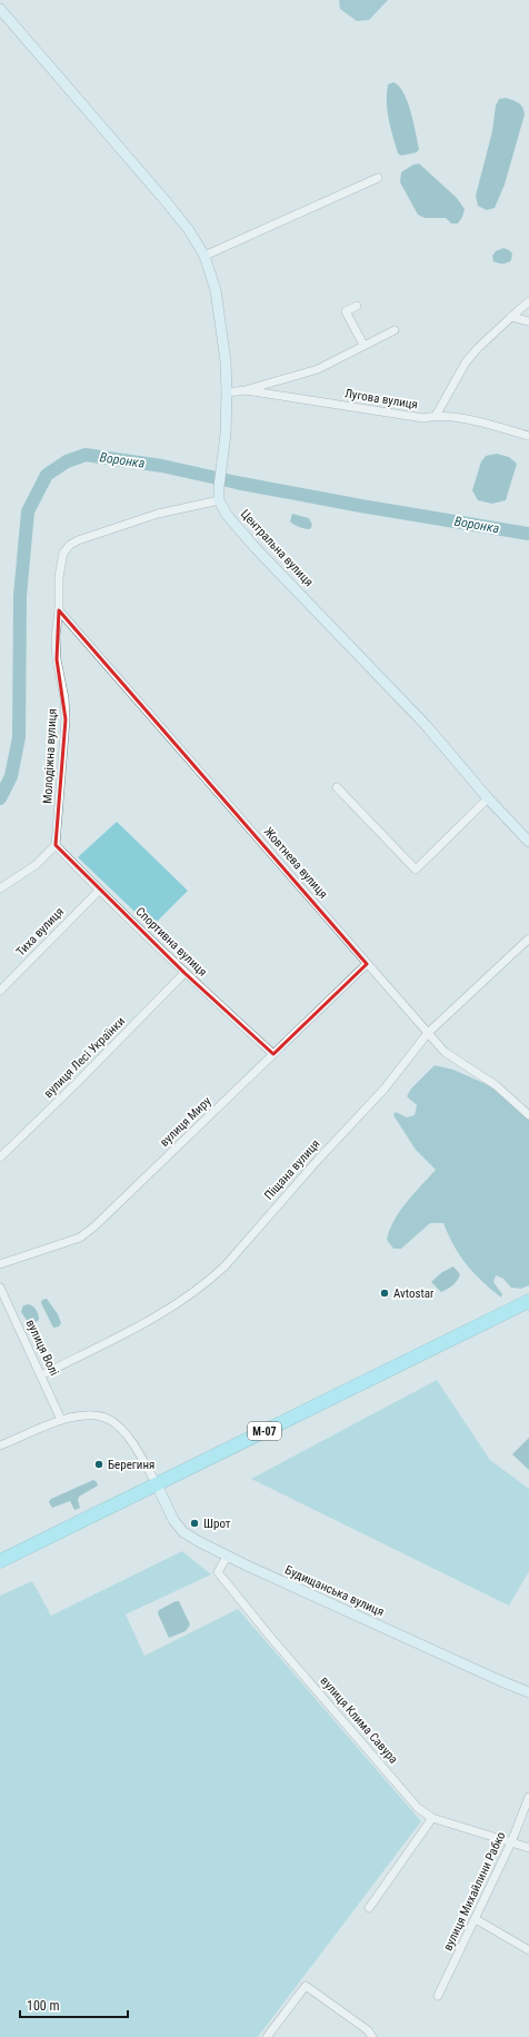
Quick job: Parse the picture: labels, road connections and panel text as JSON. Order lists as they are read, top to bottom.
{
  "streets": {
    "highway": ["М-07"],
    "street": [
      "Лугова вулиця",
      "Центральна вулиця",
      "Молодіжна вулиця",
      "Жовтнева вулиця",
      "Тиха вулиця",
      "Спортивна вулиця",
      "вулиця Лесі Українки",
      "вулиця Миру",
      "Піщана вулиця",
      "вулиця Волі",
      "Будищанська вулиця",
      "вулиця Клима Савура",
      "вулиця Михайлини Рабко"
    ]
  },
  "crossings": [
    ["Центральна вулиця", "Молодіжна вулиця"],
    ["Молодіжна вулиця", "Жовтнева вулиця"],
    ["Молодіжна вулиця", "Спортивна вулиця"],
    ["Жовтнева вулиця", "вулиця Миру"],
    ["Жовтнева вулиця", "Піщана вулиця"],
    ["Тиха вулиця", "Спортивна вулиця"],
    ["Спортивна вулиця", "вулиця Лесі Українки"],
    ["Спортивна вулиця", "вулиця Миру"],
    ["Піщана вулиця", "вулиця Волі"],
    ["М-07", "Будищанська вулиця"],
    ["Будищанська вулиця", "вулиця Клима Савура"],
    ["вулиця Клима Савура", "вулиця Михайлини Рабко"]
  ],
  "water": ["Воронка"],
  "places": ["Avtostar", "Берегиня", "Шрот"],
  "scale_bar": "100 m"
}
